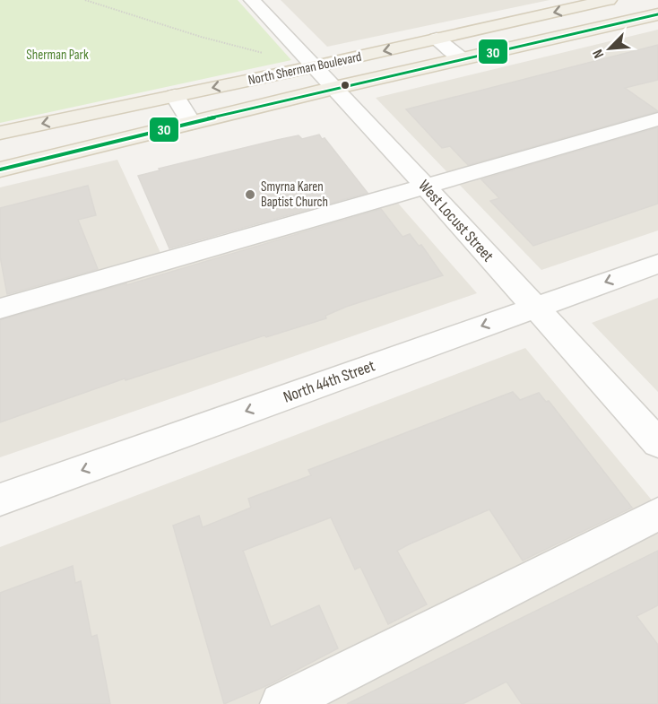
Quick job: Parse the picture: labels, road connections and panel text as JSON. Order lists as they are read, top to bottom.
{
  "streets": {
    "main road": ["North Sherman Boulevard"],
    "street": ["West Locust Street", "North 44th Street"]
  },
  "crossings": [
    ["North Sherman Boulevard", "West Locust Street"],
    ["West Locust Street", "North 44th Street"]
  ],
  "parks": ["Sherman Park"],
  "places": ["Smyrna Karen Baptist Church"],
  "lines": ["transit line 30"],
  "north": "bottom left"
}
